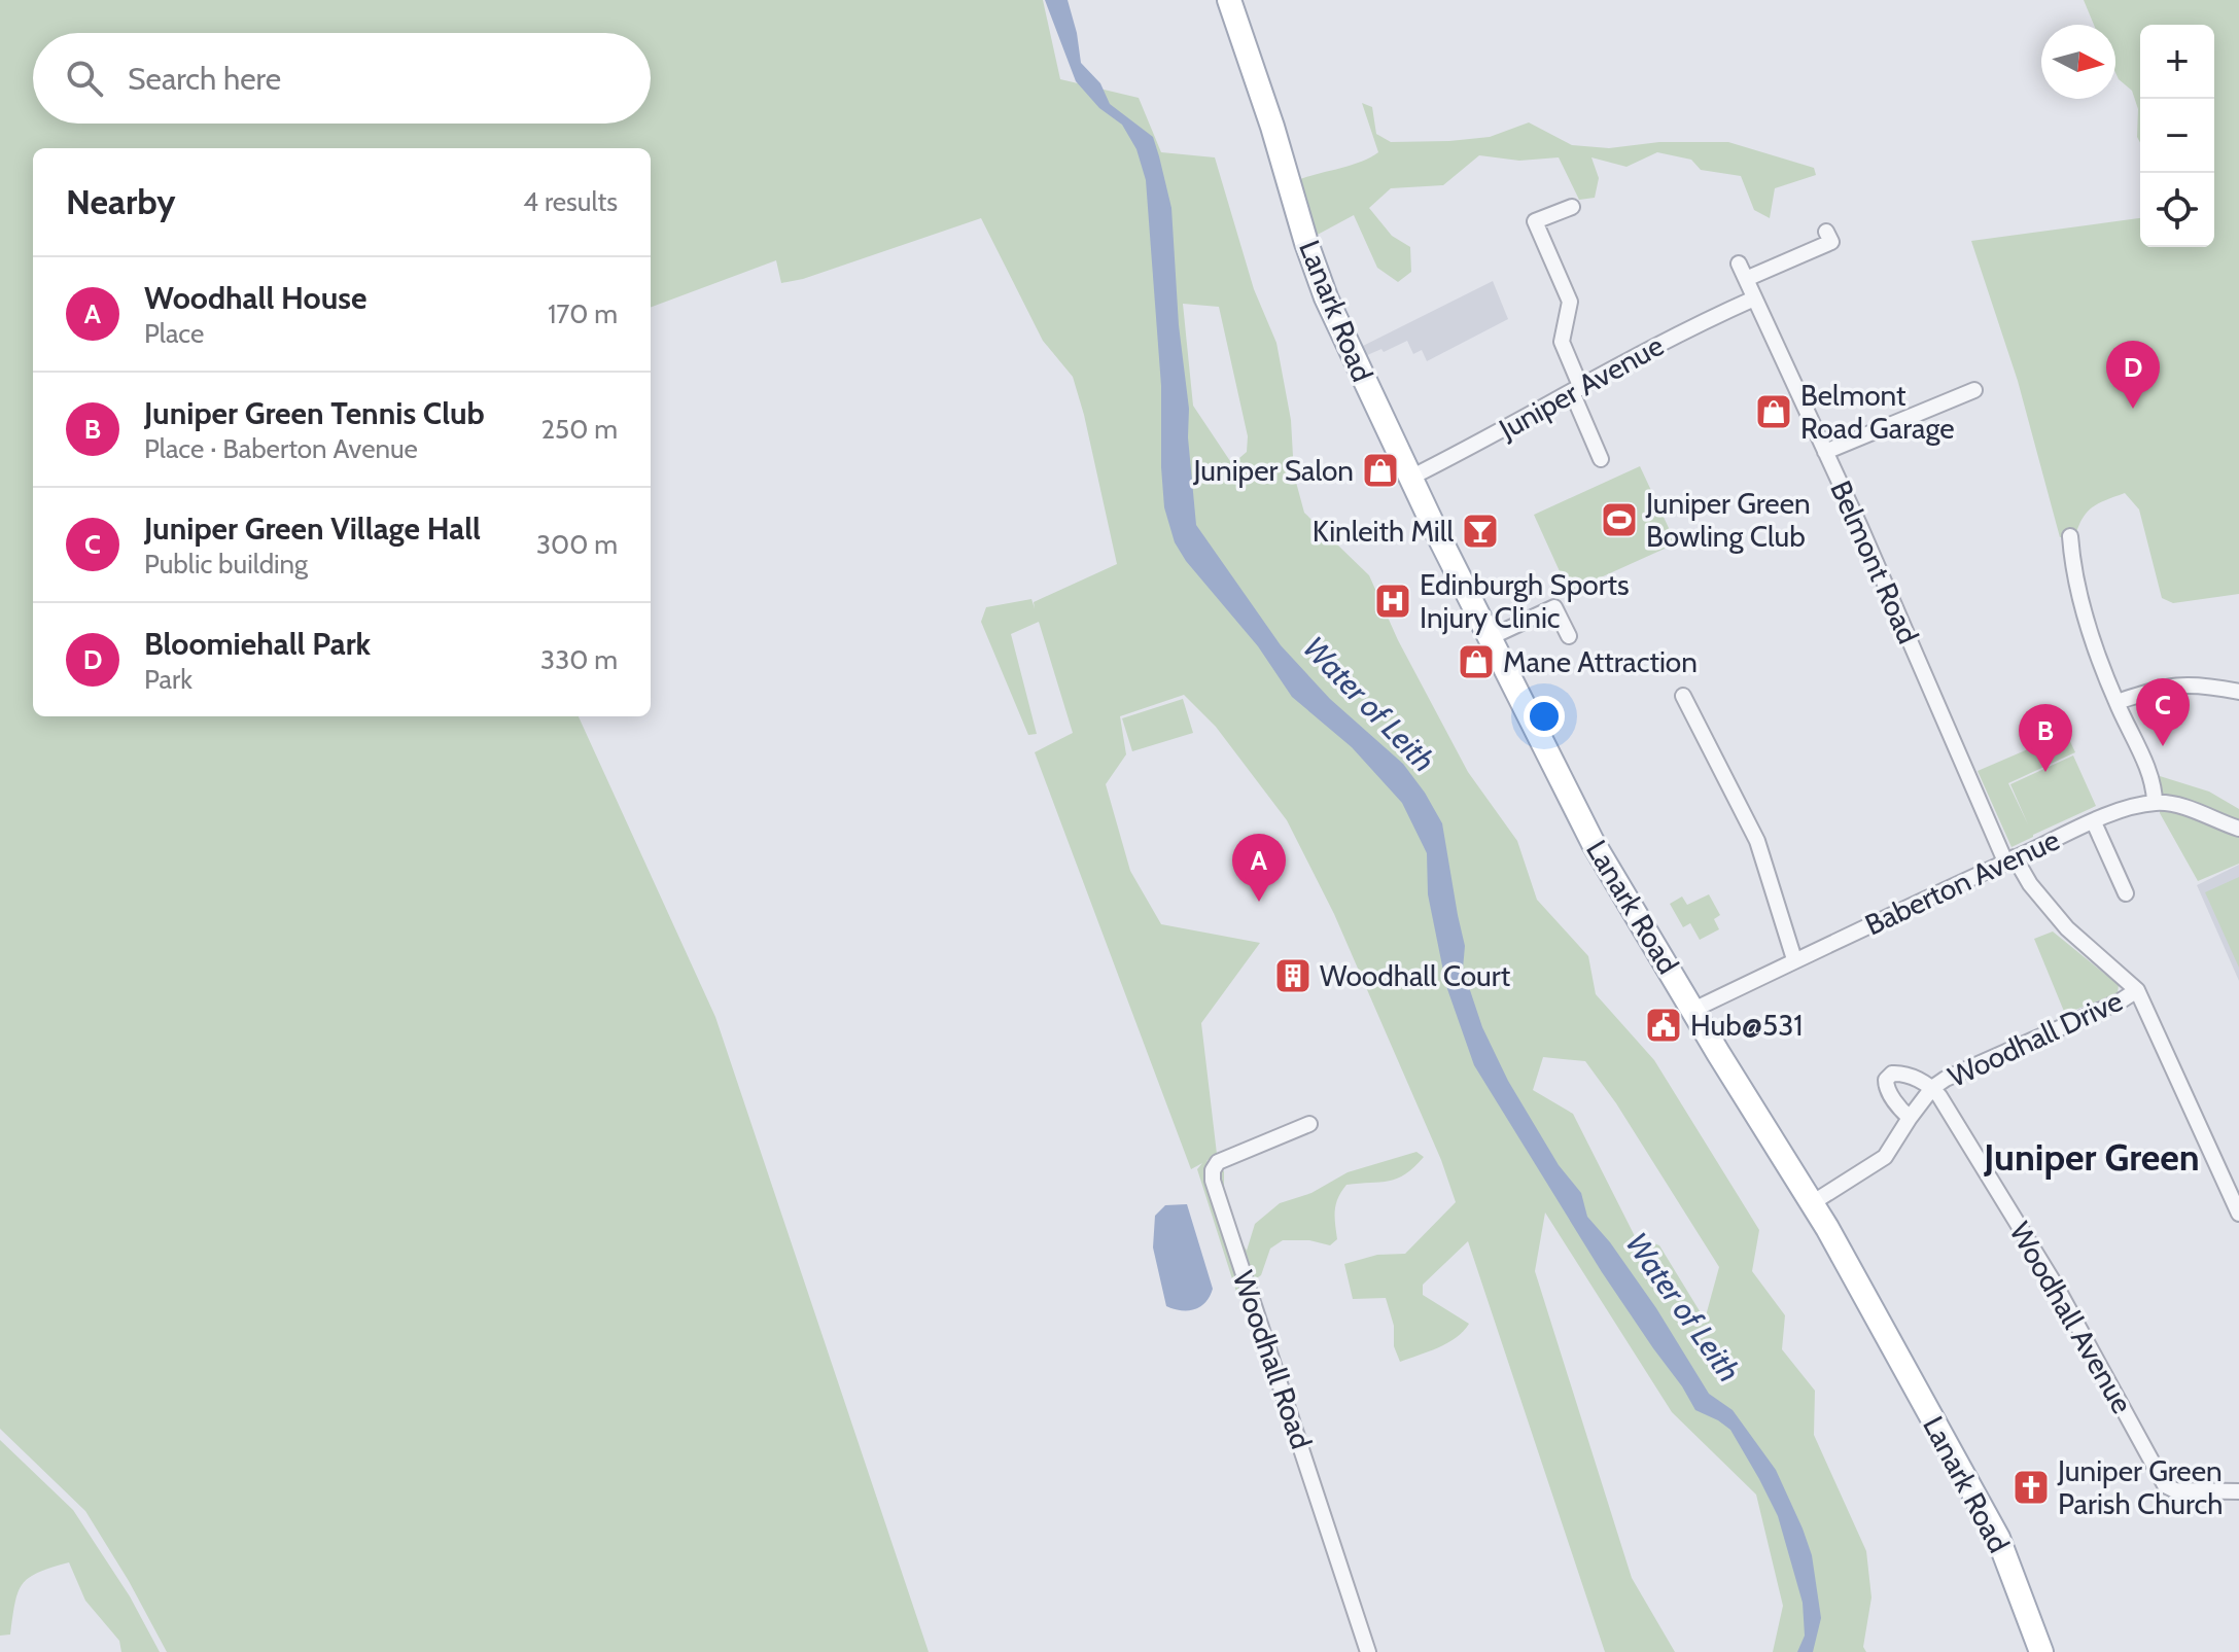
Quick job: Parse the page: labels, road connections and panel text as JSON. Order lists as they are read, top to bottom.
{
  "streets": {
    "main road": ["Lanark Road"],
    "street": [
      "Juniper Avenue",
      "Belmont Road",
      "Baberton Avenue",
      "Woodhall Drive",
      "Woodhall Avenue",
      "Woodhall Road"
    ]
  },
  "crossings": [
    ["Lanark Road", "Juniper Avenue"],
    ["Lanark Road", "Baberton Avenue"],
    ["Lanark Road", "Woodhall Drive"],
    ["Juniper Avenue", "Belmont Road"],
    ["Belmont Road", "Baberton Avenue"],
    ["Belmont Road", "Woodhall Drive"],
    ["Woodhall Drive", "Woodhall Avenue"]
  ],
  "districts": ["Juniper Green"],
  "water": ["Water of Leith"],
  "places": {
    "shop": ["Belmont Road Garage", "Juniper Salon", "Mane Attraction"],
    "sports": ["Juniper Green Bowling Club"],
    "bar": ["Kinleith Mill"],
    "hospital": ["Edinburgh Sports Injury Clinic"],
    "building": ["Woodhall Court"],
    "public building": ["Hub@531"],
    "church": ["Juniper Green Parish Church"]
  },
  "north": "right",
  "page": {
    "map_buttons": ["+", "−"],
    "search": "Search here",
    "heading": ["Nearby", "4 results"],
    "list": [
      {
        "mark": "A",
        "name": "Woodhall House",
        "note": "Place",
        "value": "170 m"
      },
      {
        "mark": "B",
        "name": "Juniper Green Tennis Club",
        "note": "Place · Baberton Avenue",
        "value": "250 m"
      },
      {
        "mark": "C",
        "name": "Juniper Green Village Hall",
        "note": "Public building",
        "value": "300 m"
      },
      {
        "mark": "D",
        "name": "Bloomiehall Park",
        "note": "Park",
        "value": "330 m"
      }
    ],
    "pins": [
      "D",
      "C",
      "B",
      "A"
    ]
  }
}
